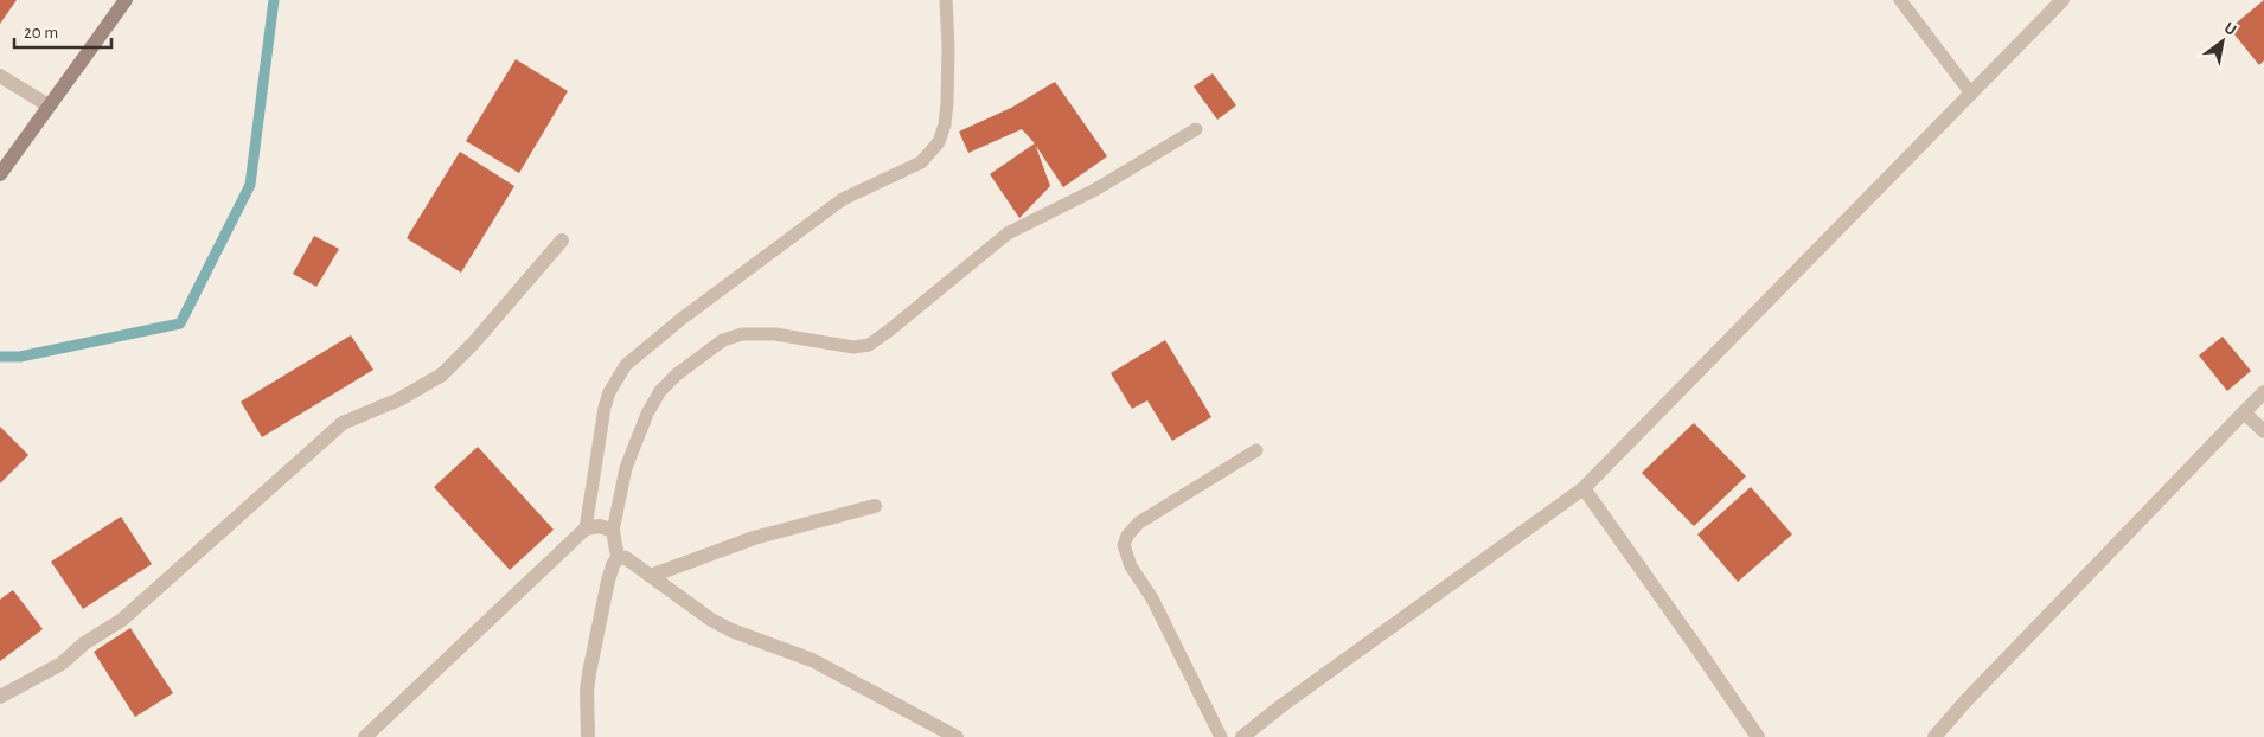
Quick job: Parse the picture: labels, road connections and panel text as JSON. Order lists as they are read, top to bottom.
{
  "scale_bar": "20 m",
  "north": "top right"
}
